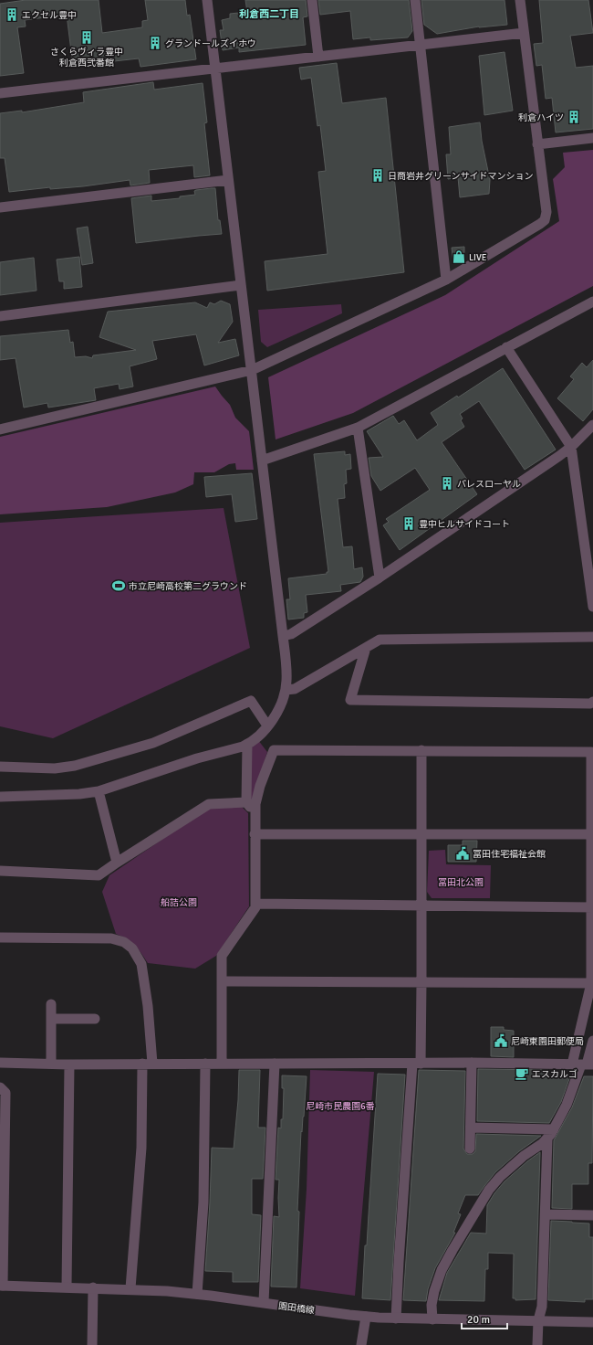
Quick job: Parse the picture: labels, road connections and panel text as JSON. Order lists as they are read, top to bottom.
{
  "streets": {
    "street": ["園田橋線"]
  },
  "districts": ["利倉西二丁目"],
  "parks": ["冨田北公園", "船詰公園", "尼崎市民農園6番"],
  "places": {
    "building": [
      "エクセル豊中",
      "さくらヴィラ豊中 利倉西弐番館",
      "グランドールズイホウ",
      "利倉ハイツ",
      "日商岩井グリーンサイドマンション",
      "パレスローヤル",
      "豊中ヒルサイドコート"
    ],
    "shop": ["LIVE"],
    "sports": ["市立尼崎高校第二グラウンド"],
    "public building": ["冨田住宅福祉会館", "尼崎東園田郵便局"],
    "cafe": ["エスカルゴ"]
  },
  "scale_bar": "20 m"
}
